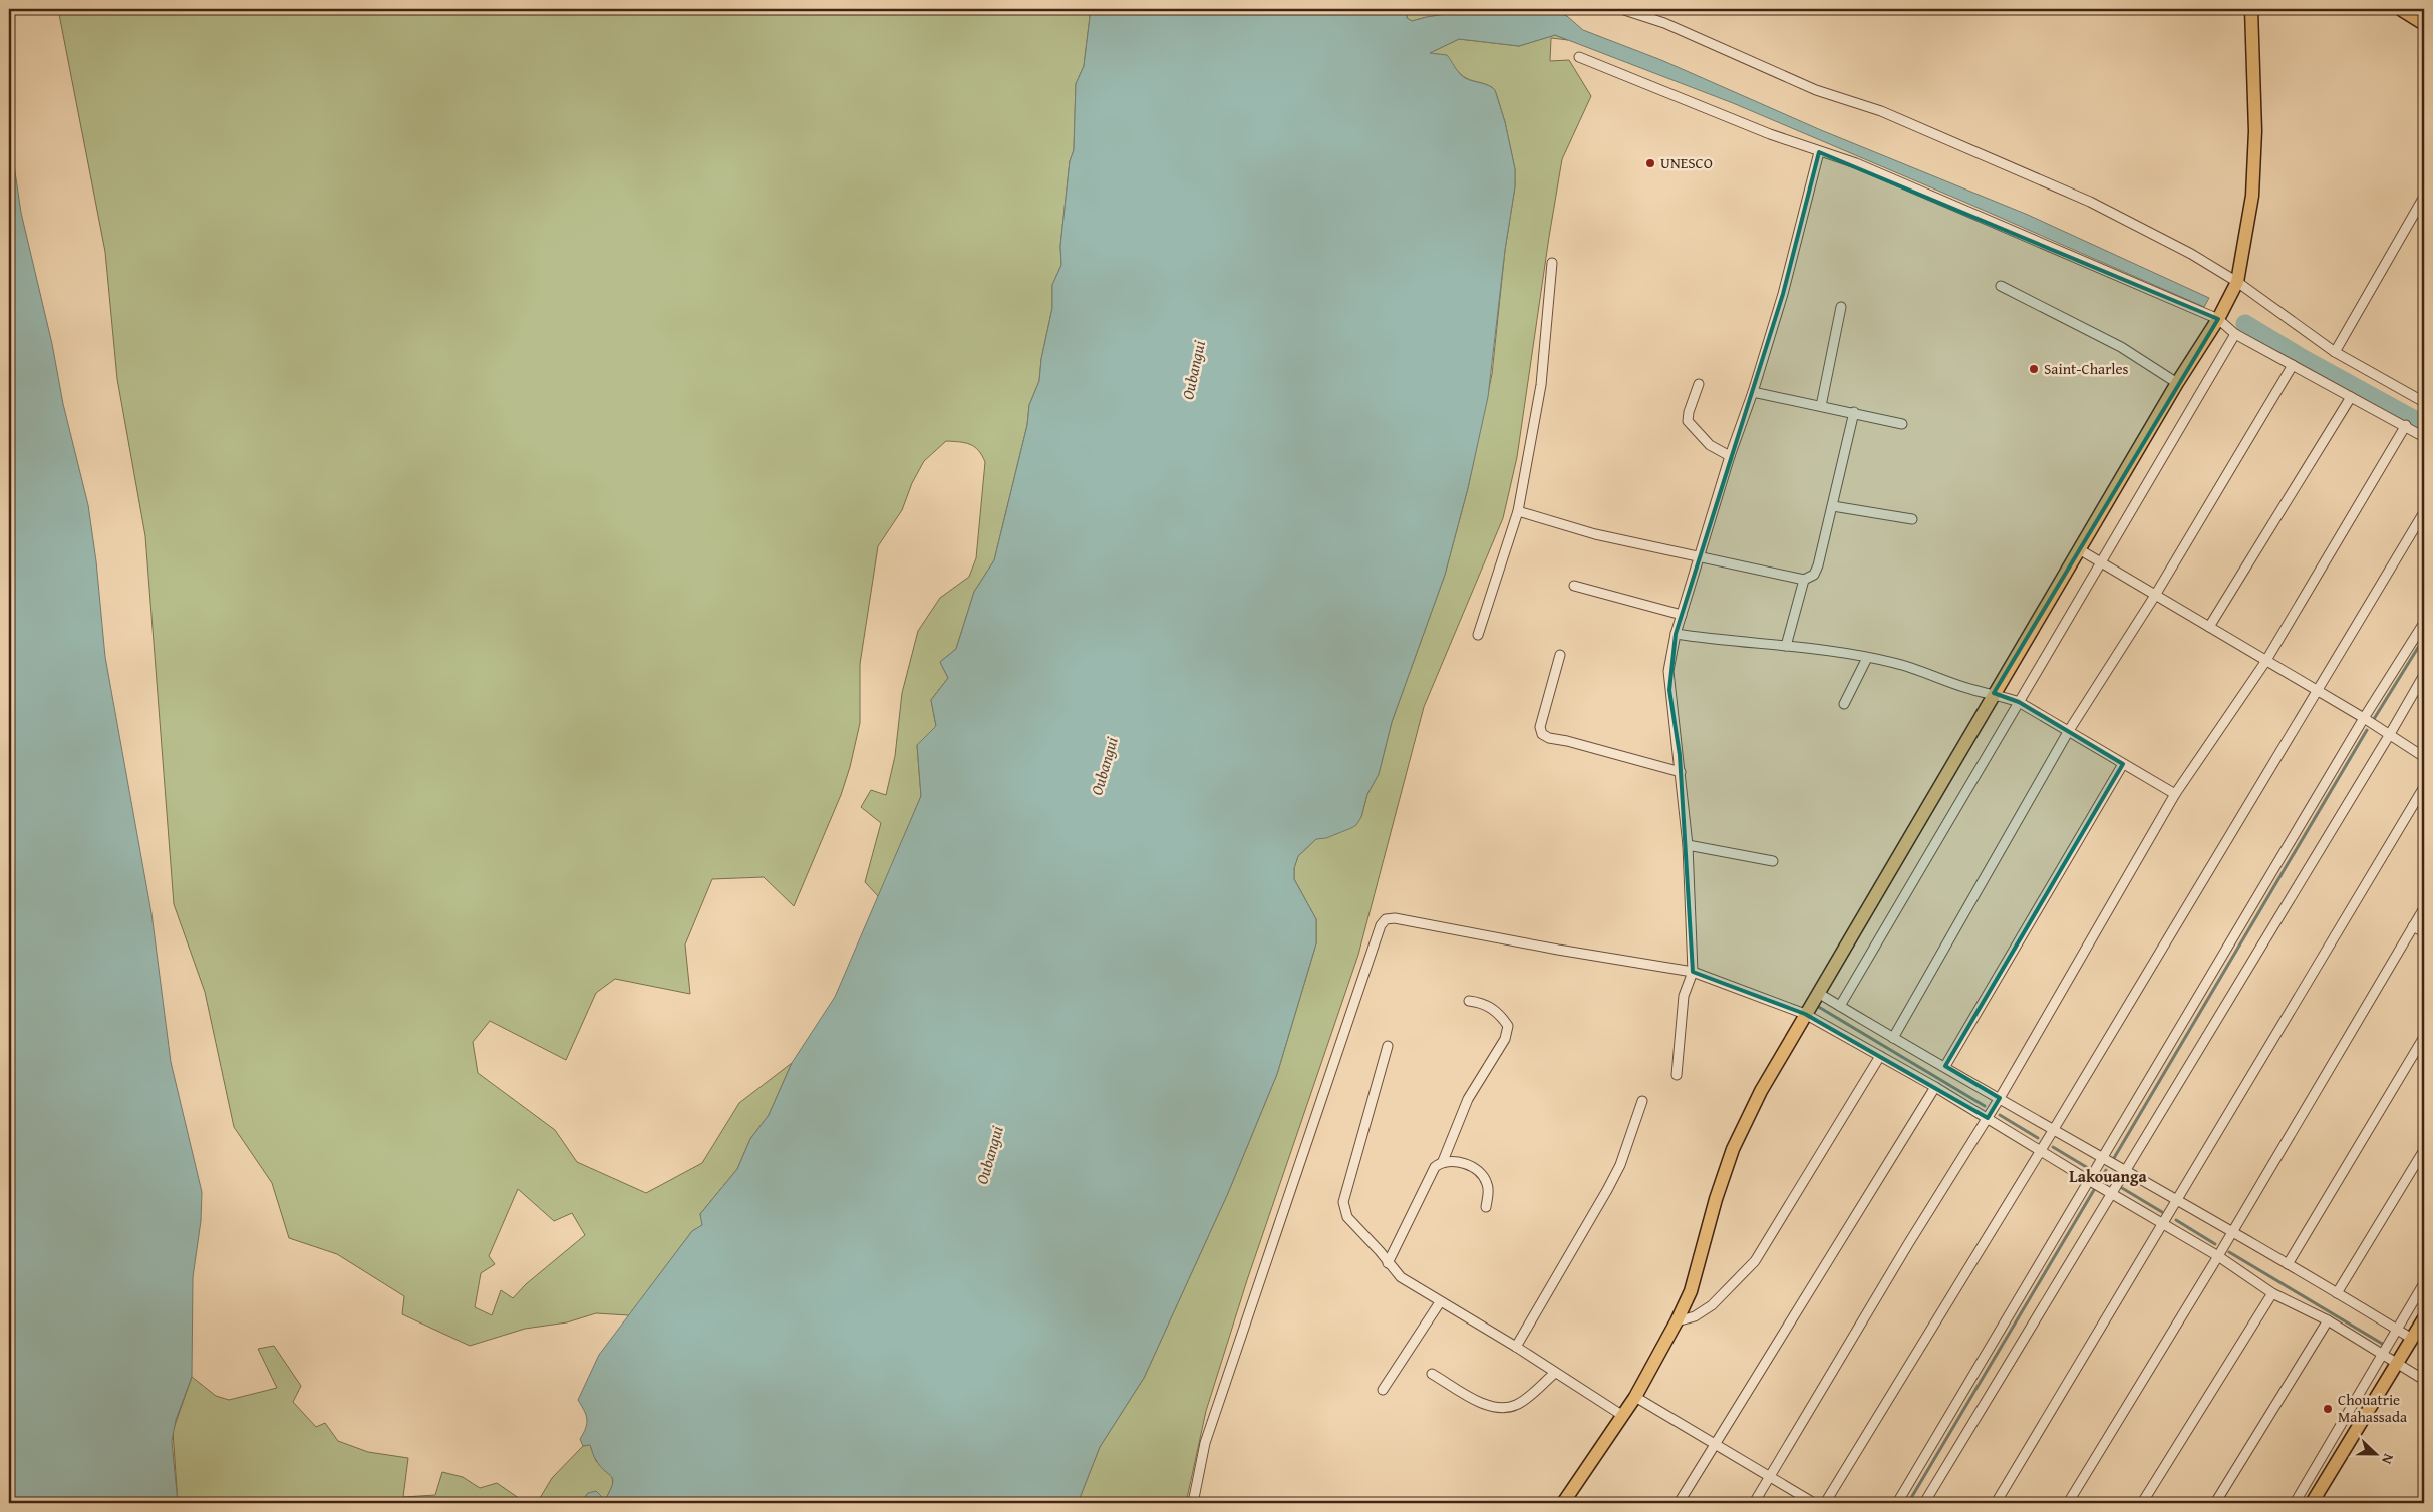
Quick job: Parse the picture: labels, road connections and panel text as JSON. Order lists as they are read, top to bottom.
{
  "districts": ["Lakouanga"],
  "water": ["Oubangui"],
  "places": ["UNESCO", "Saint-Charles", "Chouatrie Mahassada"],
  "north": "right"
}
